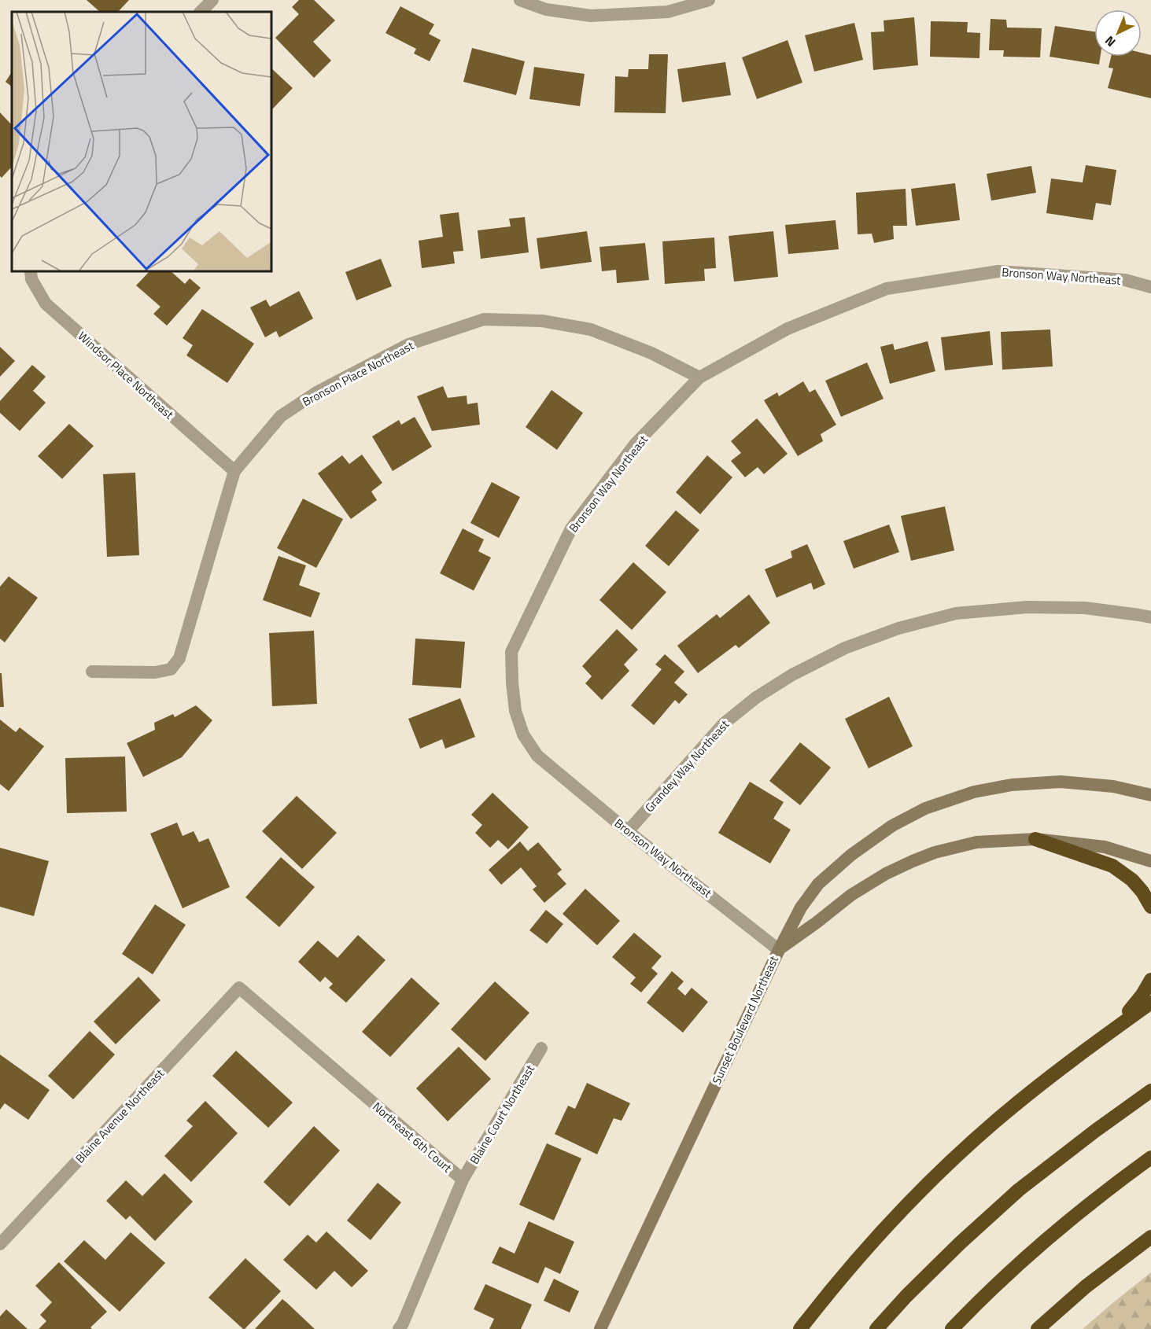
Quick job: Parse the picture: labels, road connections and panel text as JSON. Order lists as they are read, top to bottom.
{
  "streets": {
    "main road": ["Sunset Boulevard Northeast"],
    "street": [
      "Bronson Way Northeast",
      "Bronson Place Northeast",
      "Windsor Place Northeast",
      "Grandey Way Northeast",
      "Blaine Court Northeast",
      "Blaine Avenue Northeast",
      "Northeast 6th Court"
    ]
  },
  "crossings": [
    ["Bronson Way Northeast", "Bronson Place Northeast"],
    ["Bronson Way Northeast", "Grandey Way Northeast"],
    ["Bronson Way Northeast", "Sunset Boulevard Northeast"],
    ["Bronson Place Northeast", "Windsor Place Northeast"],
    ["Blaine Court Northeast", "Northeast 6th Court"],
    ["Blaine Avenue Northeast", "Northeast 6th Court"]
  ],
  "north": "bottom left"
}
